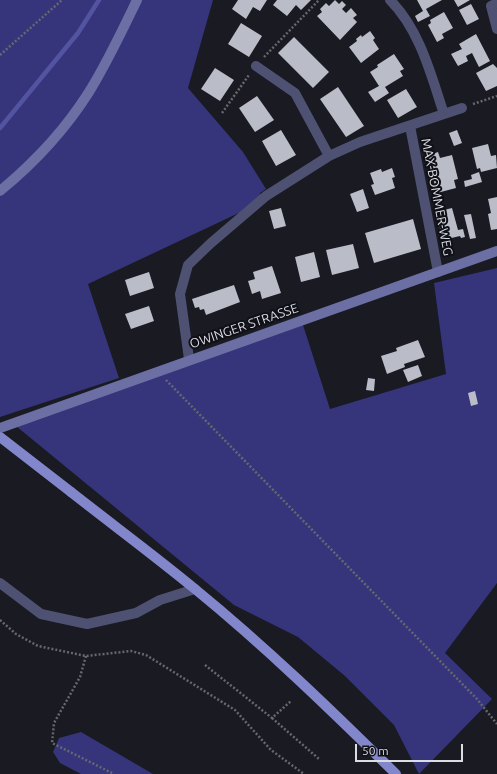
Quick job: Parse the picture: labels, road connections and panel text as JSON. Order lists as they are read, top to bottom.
{
  "streets": {
    "street": ["MAX-BOMMER-WEG", "OWINGER STRASSE"]
  },
  "crossings": [
    ["MAX-BOMMER-WEG", "OWINGER STRASSE"]
  ],
  "scale_bar": "50 m"
}
